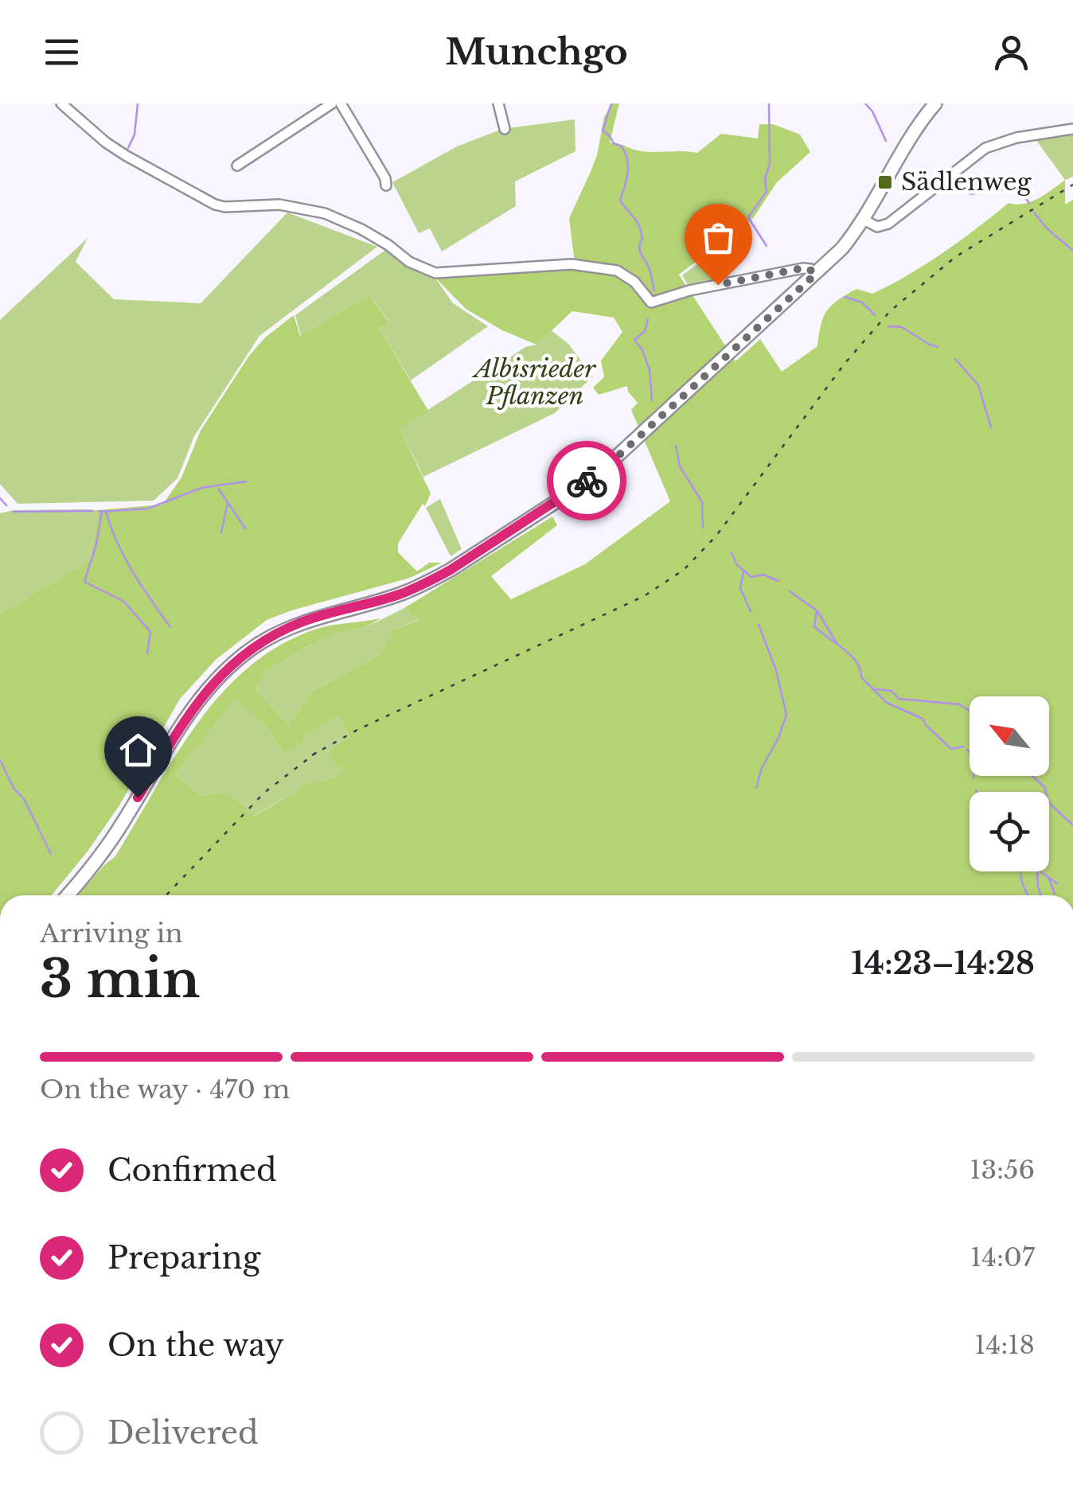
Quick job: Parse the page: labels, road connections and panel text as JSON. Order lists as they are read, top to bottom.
{
  "parks": ["Albisrieder Pflanzen"],
  "places": {
    "transit": ["Sädlenweg"]
  },
  "north": "top left",
  "page": {
    "header": "Munchgo",
    "heading": ["3 min", "Arriving in", "14:23–14:28"],
    "bar": "On the way · 470 m",
    "list": [
      ["Confirmed", "13:56"],
      ["Preparing", "14:07"],
      ["On the way", "14:18"],
      "Delivered"
    ]
  }
}
